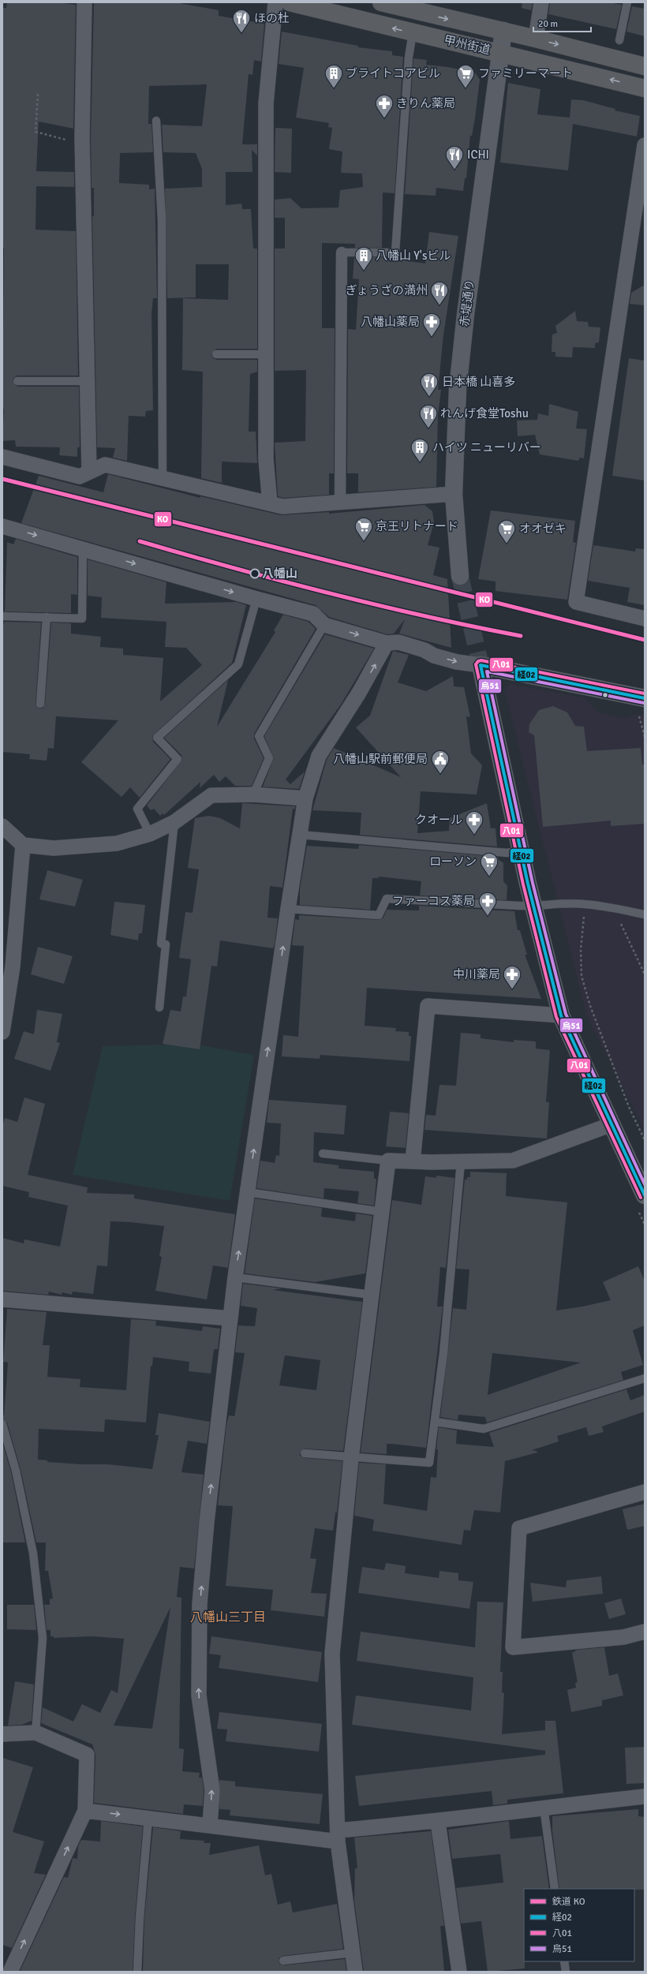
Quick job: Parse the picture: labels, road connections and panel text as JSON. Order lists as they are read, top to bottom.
{
  "streets": {
    "highway": ["甲州街道"],
    "street": ["赤堤通り"]
  },
  "crossings": [
    ["甲州街道", "赤堤通り"]
  ],
  "districts": ["八幡山三丁目"],
  "places": {
    "restaurant": [
      "ほの杜",
      "ICHI",
      "ぎょうざの満州",
      "日本橋 山喜多",
      "れんげ食堂Toshu"
    ],
    "building": ["ブライトコアビル", "八幡山 Y'sビル", "ハイツ ニューリバー"],
    "supermarket": [
      "ファミリーマート",
      "京王リトナード",
      "オオゼキ",
      "ローソン"
    ],
    "pharmacy": [
      "きりん薬局",
      "八幡山薬局",
      "クオール",
      "ファーコス薬局",
      "中川薬局"
    ],
    "other": ["八幡山"],
    "public building": ["八幡山駅前郵便局"]
  },
  "lines": [
    "rail line KO",
    "transit line 八01",
    "transit line 経02",
    "transit line 烏51"
  ],
  "legend": [
    "鉄道 KO",
    "経02",
    "八01",
    "烏51"
  ],
  "scale_bar": "20 m"
}
